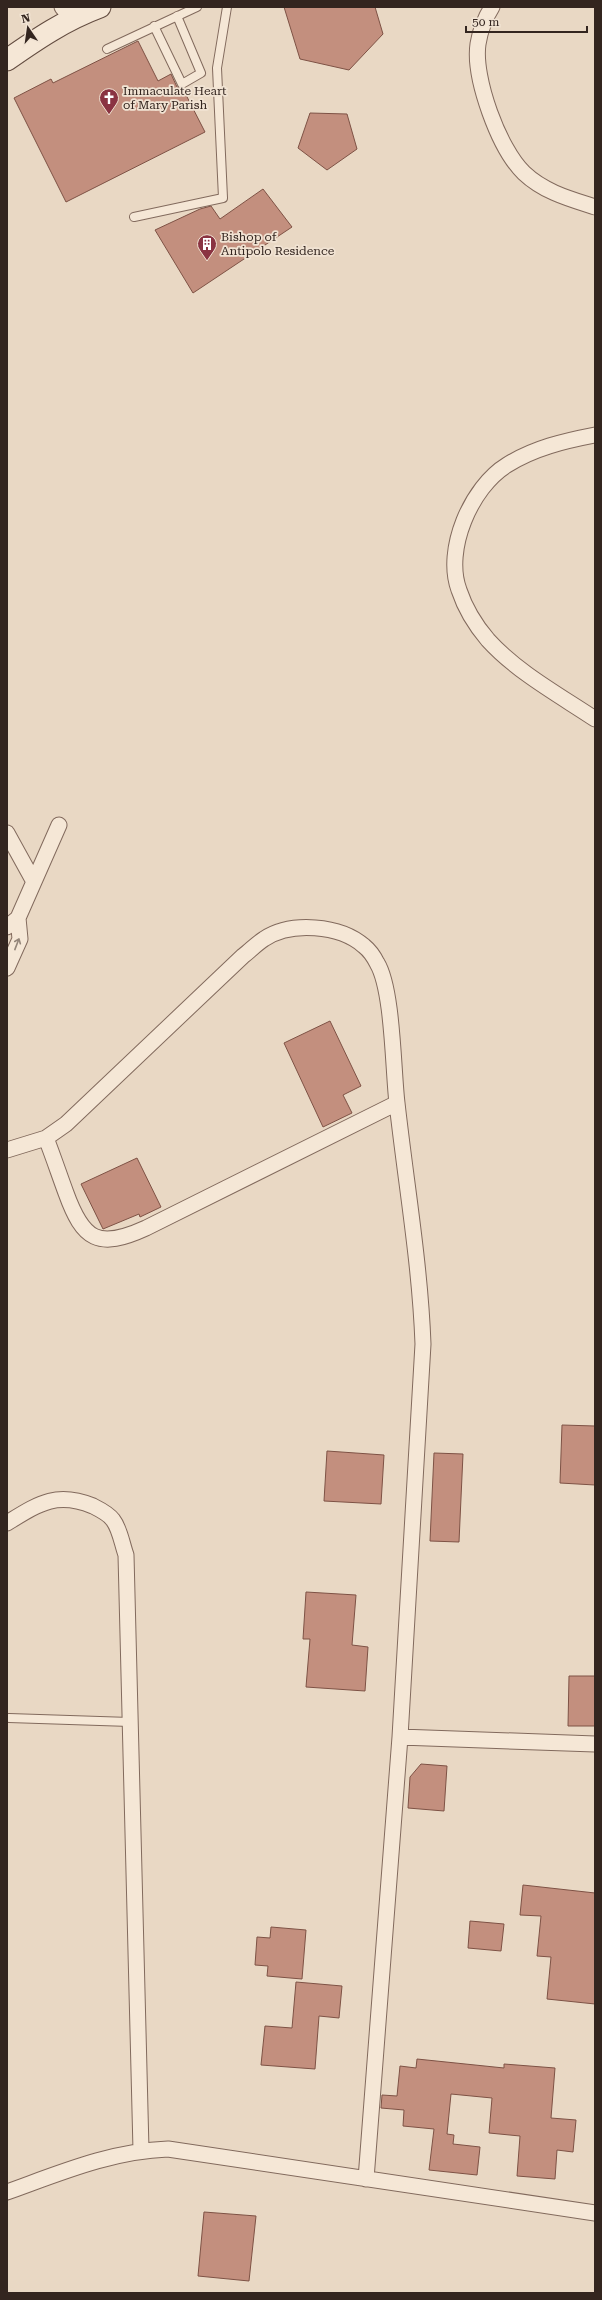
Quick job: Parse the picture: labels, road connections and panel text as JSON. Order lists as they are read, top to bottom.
{
  "places": {
    "church": ["Immaculate Heart of Mary Parish"],
    "building": ["Bishop of Antipolo Residence"]
  },
  "scale_bar": "50 m",
  "north": "top"
}
